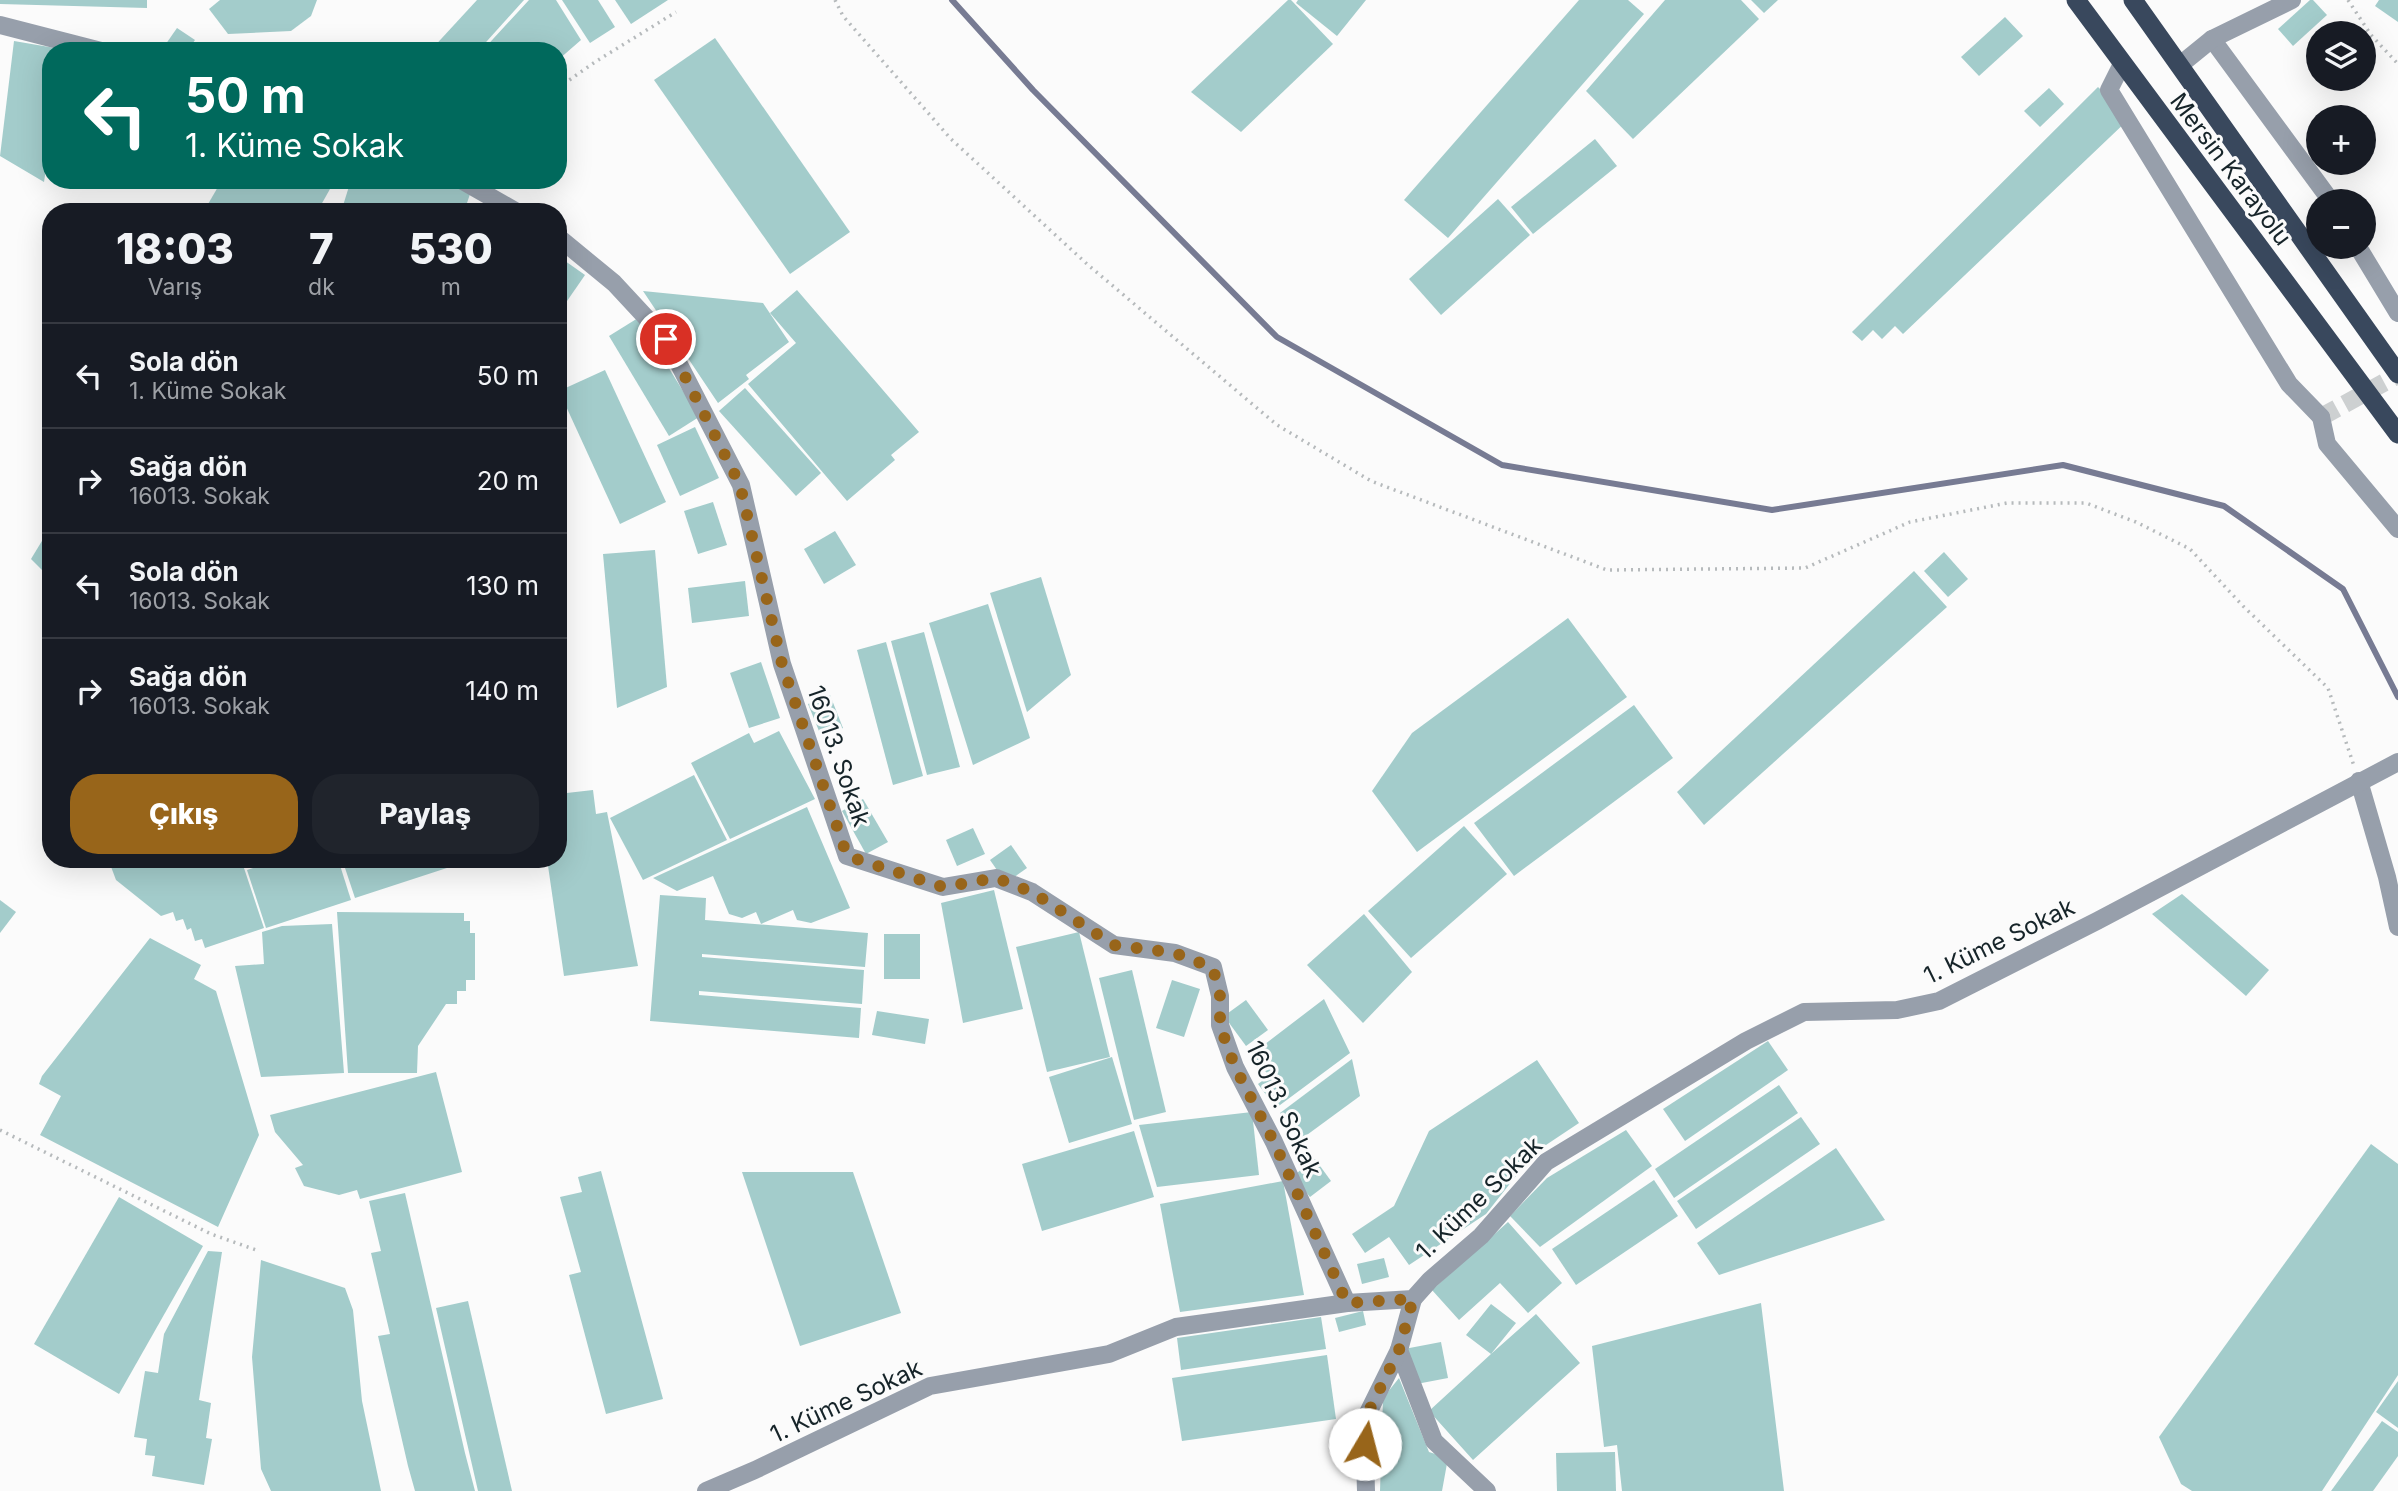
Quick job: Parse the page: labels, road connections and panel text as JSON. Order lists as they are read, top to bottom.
{
  "streets": {
    "highway": ["Mersin Karayolu"],
    "street": ["16013. Sokak", "1. Küme Sokak"]
  },
  "crossings": [
    ["16013. Sokak", "1. Küme Sokak"]
  ],
  "page": {
    "map_buttons": ["+", "−"],
    "turn": ["50 m", "1. Küme Sokak"],
    "eta": [
      "18:03",
      "Varış",
      "7",
      "dk",
      "530",
      "m"
    ],
    "list": [
      {
        "name": "Sola dön",
        "note": "1. Küme Sokak",
        "value": "50 m"
      },
      {
        "name": "Sağa dön",
        "note": "16013. Sokak",
        "value": "20 m"
      },
      {
        "name": "Sola dön",
        "note": "16013. Sokak",
        "value": "130 m"
      },
      {
        "name": "Sağa dön",
        "note": "16013. Sokak",
        "value": "140 m"
      }
    ],
    "buttons": ["Çıkış", "Paylaş"]
  }
}
